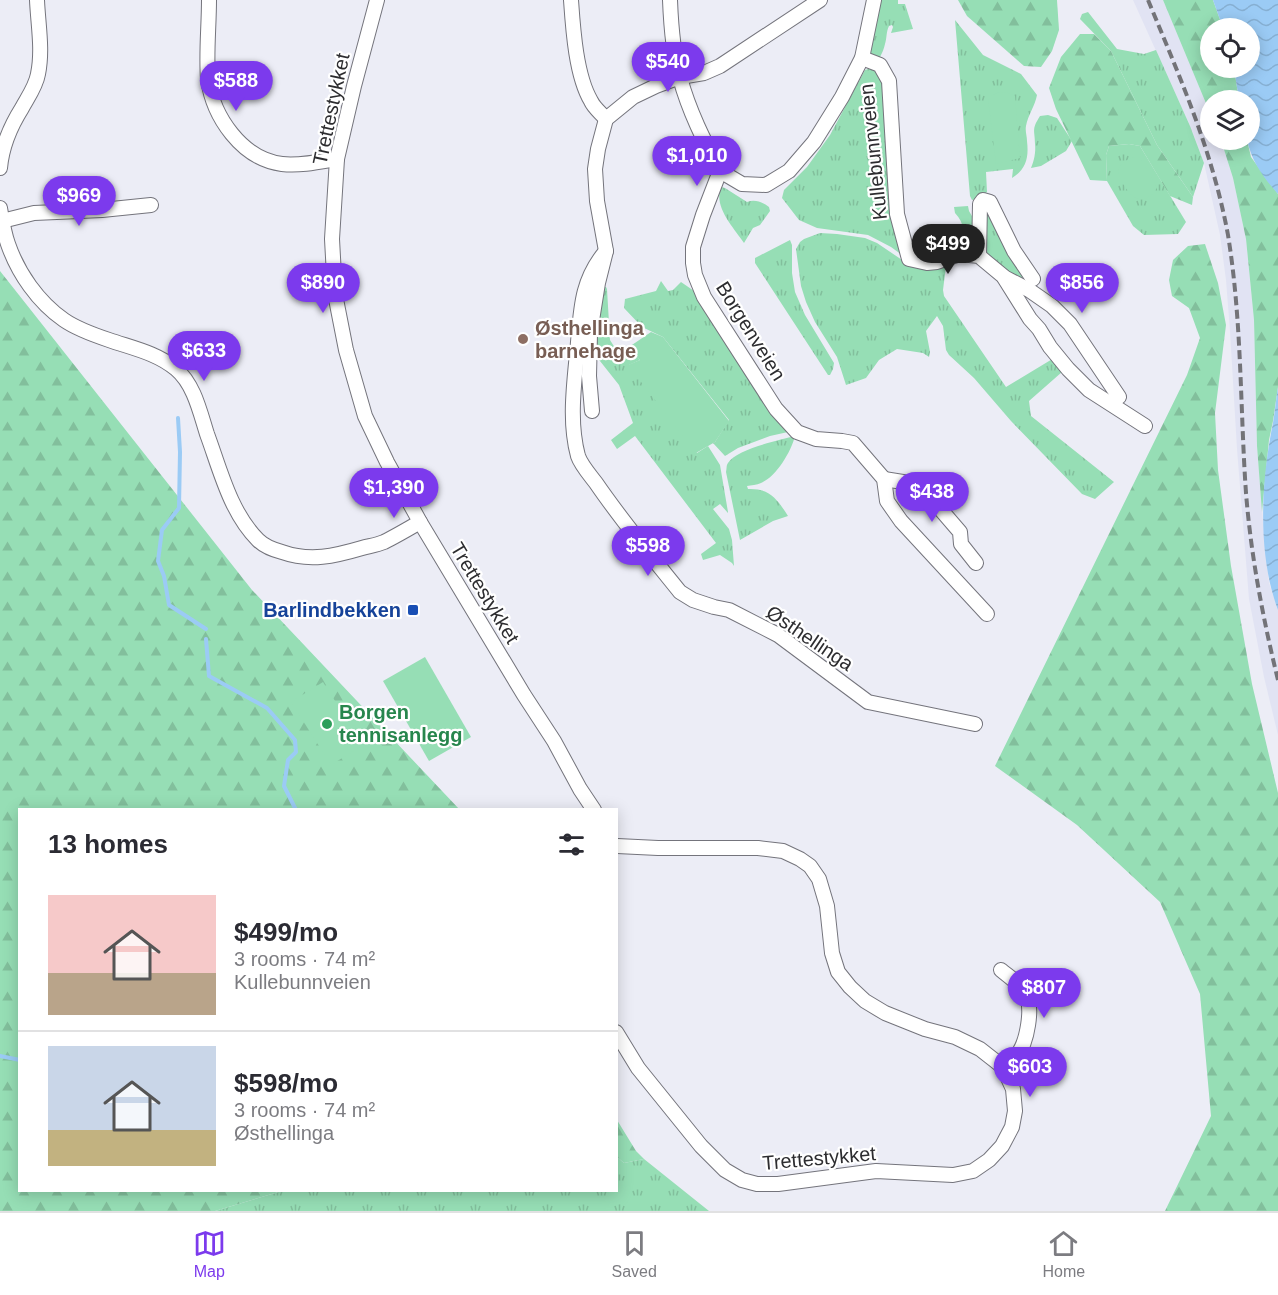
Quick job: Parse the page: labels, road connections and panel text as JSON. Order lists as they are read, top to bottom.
{
  "streets": {
    "street": [
      "Trettestykket",
      "Kullebunnveien",
      "Borgenveien",
      "Østhellinga"
    ]
  },
  "places": {
    "other": ["Østhellinga barnehage", "Borgen tennisanlegg"],
    "transit": ["Barlindbekken"]
  },
  "page": {
    "price": [
      "$540",
      "$588",
      "$1,010",
      "$969",
      "$499",
      "$890",
      "$856",
      "$633",
      "$1,390",
      "$438",
      "$598",
      "$807",
      "$603"
    ],
    "heading": "13 homes",
    "list": [
      {
        "name": "$499/mo",
        "note": "3 rooms · 74 m² · Kullebunnveien"
      },
      {
        "name": "$598/mo",
        "note": "3 rooms · 74 m² · Østhellinga"
      }
    ],
    "tabs": ["Map", "Saved", "Home"]
  }
}
